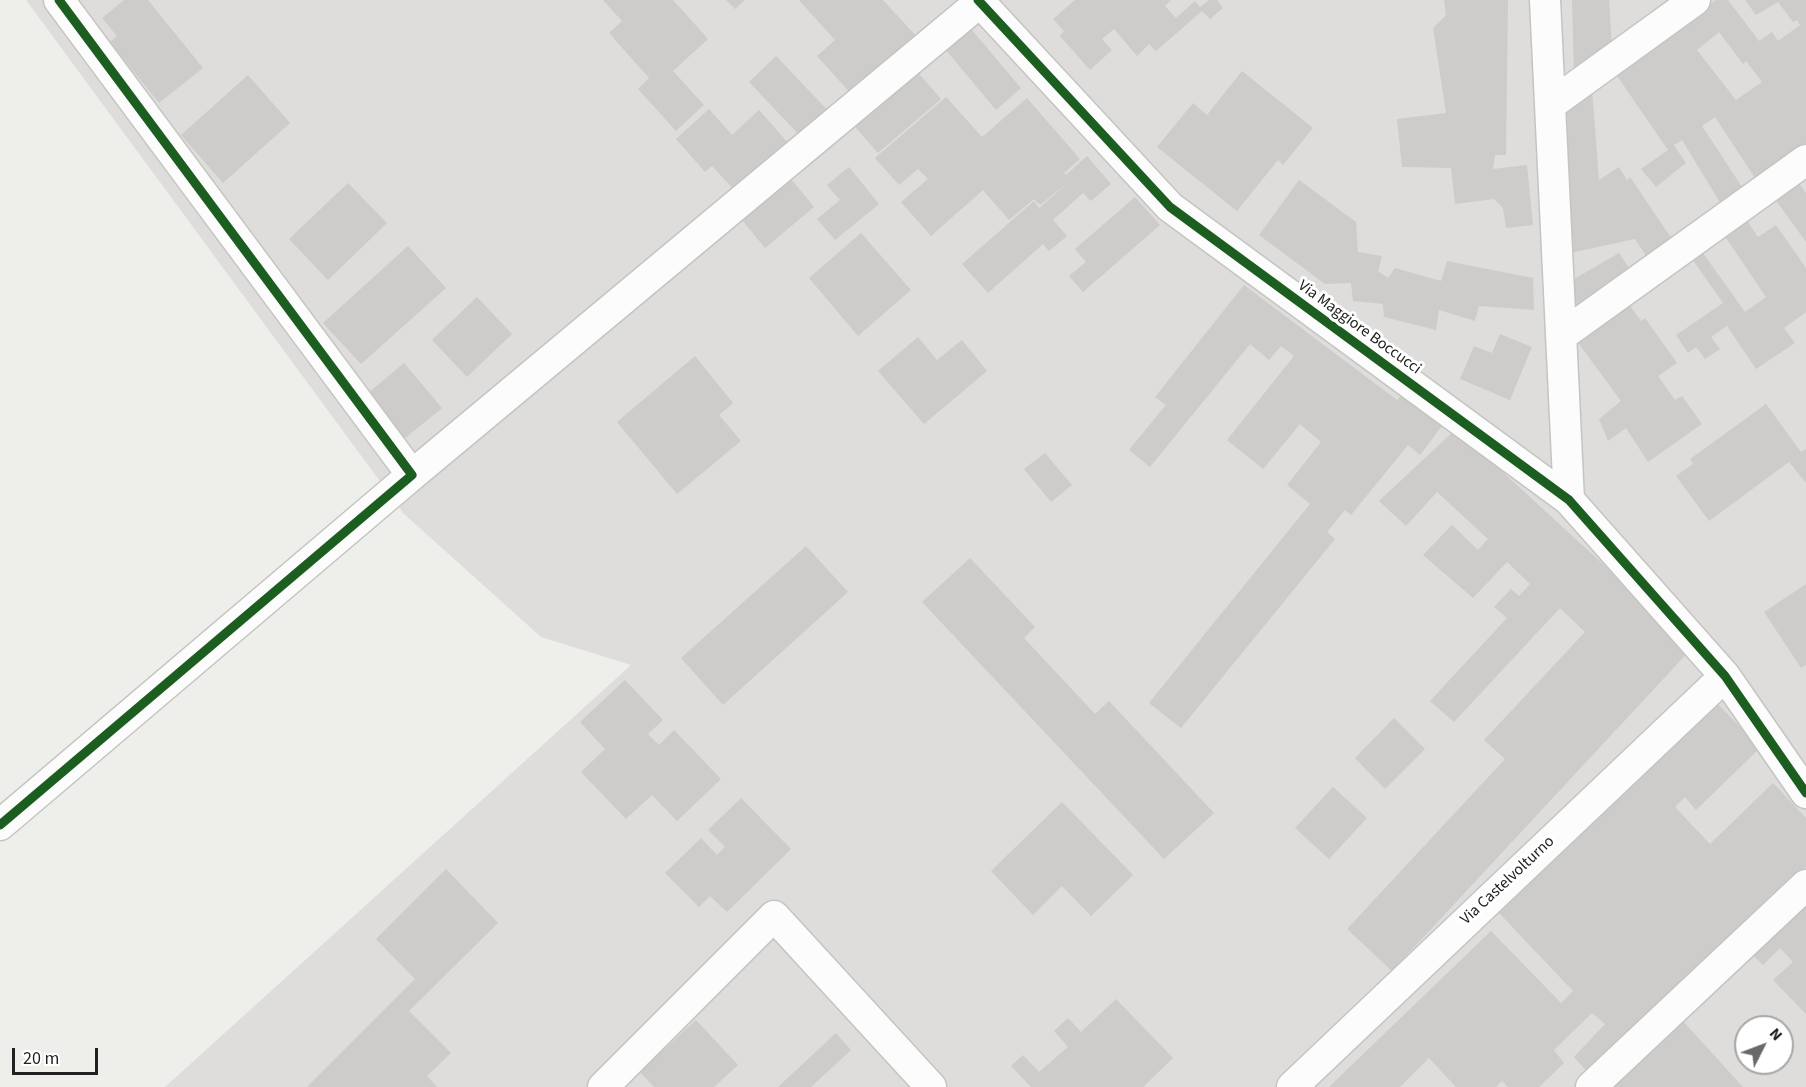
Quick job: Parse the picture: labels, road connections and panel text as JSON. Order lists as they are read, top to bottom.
{
  "streets": {
    "street": ["Via Maggiore Boccucci", "Via Castelvolturno"]
  },
  "crossings": [
    ["Via Maggiore Boccucci", "Via Castelvolturno"]
  ],
  "scale_bar": "20 m",
  "north": "top right"
}
